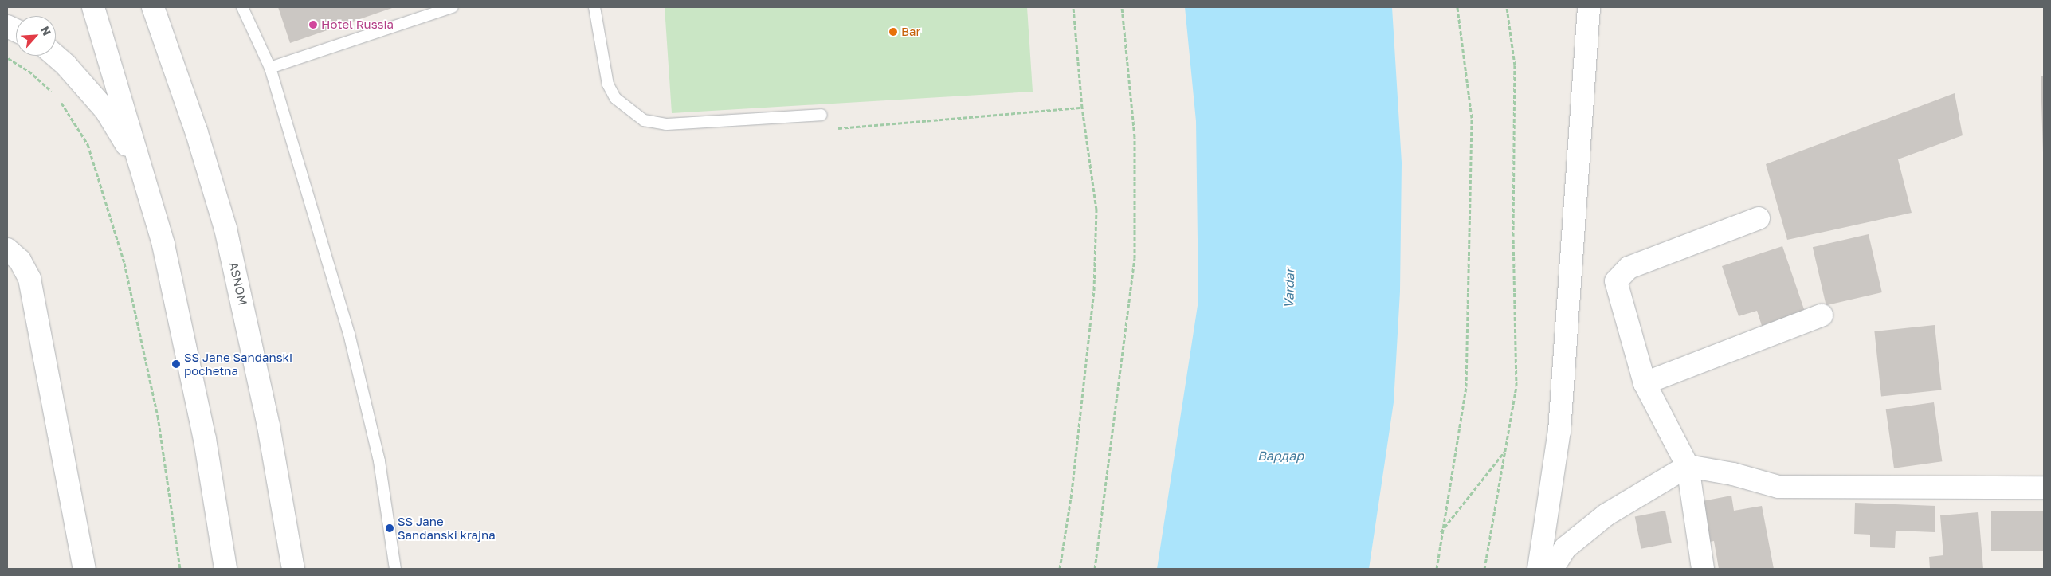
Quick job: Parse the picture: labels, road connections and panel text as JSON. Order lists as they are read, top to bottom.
{
  "streets": {
    "street": ["ASNOM"]
  },
  "water": ["Vardar", "Вардар"],
  "places": [
    "Hotel Russia",
    "Bar",
    "SS Jane Sandanski pochetna",
    "SS Jane Sandanski krajna"
  ],
  "north": "top right"
}
